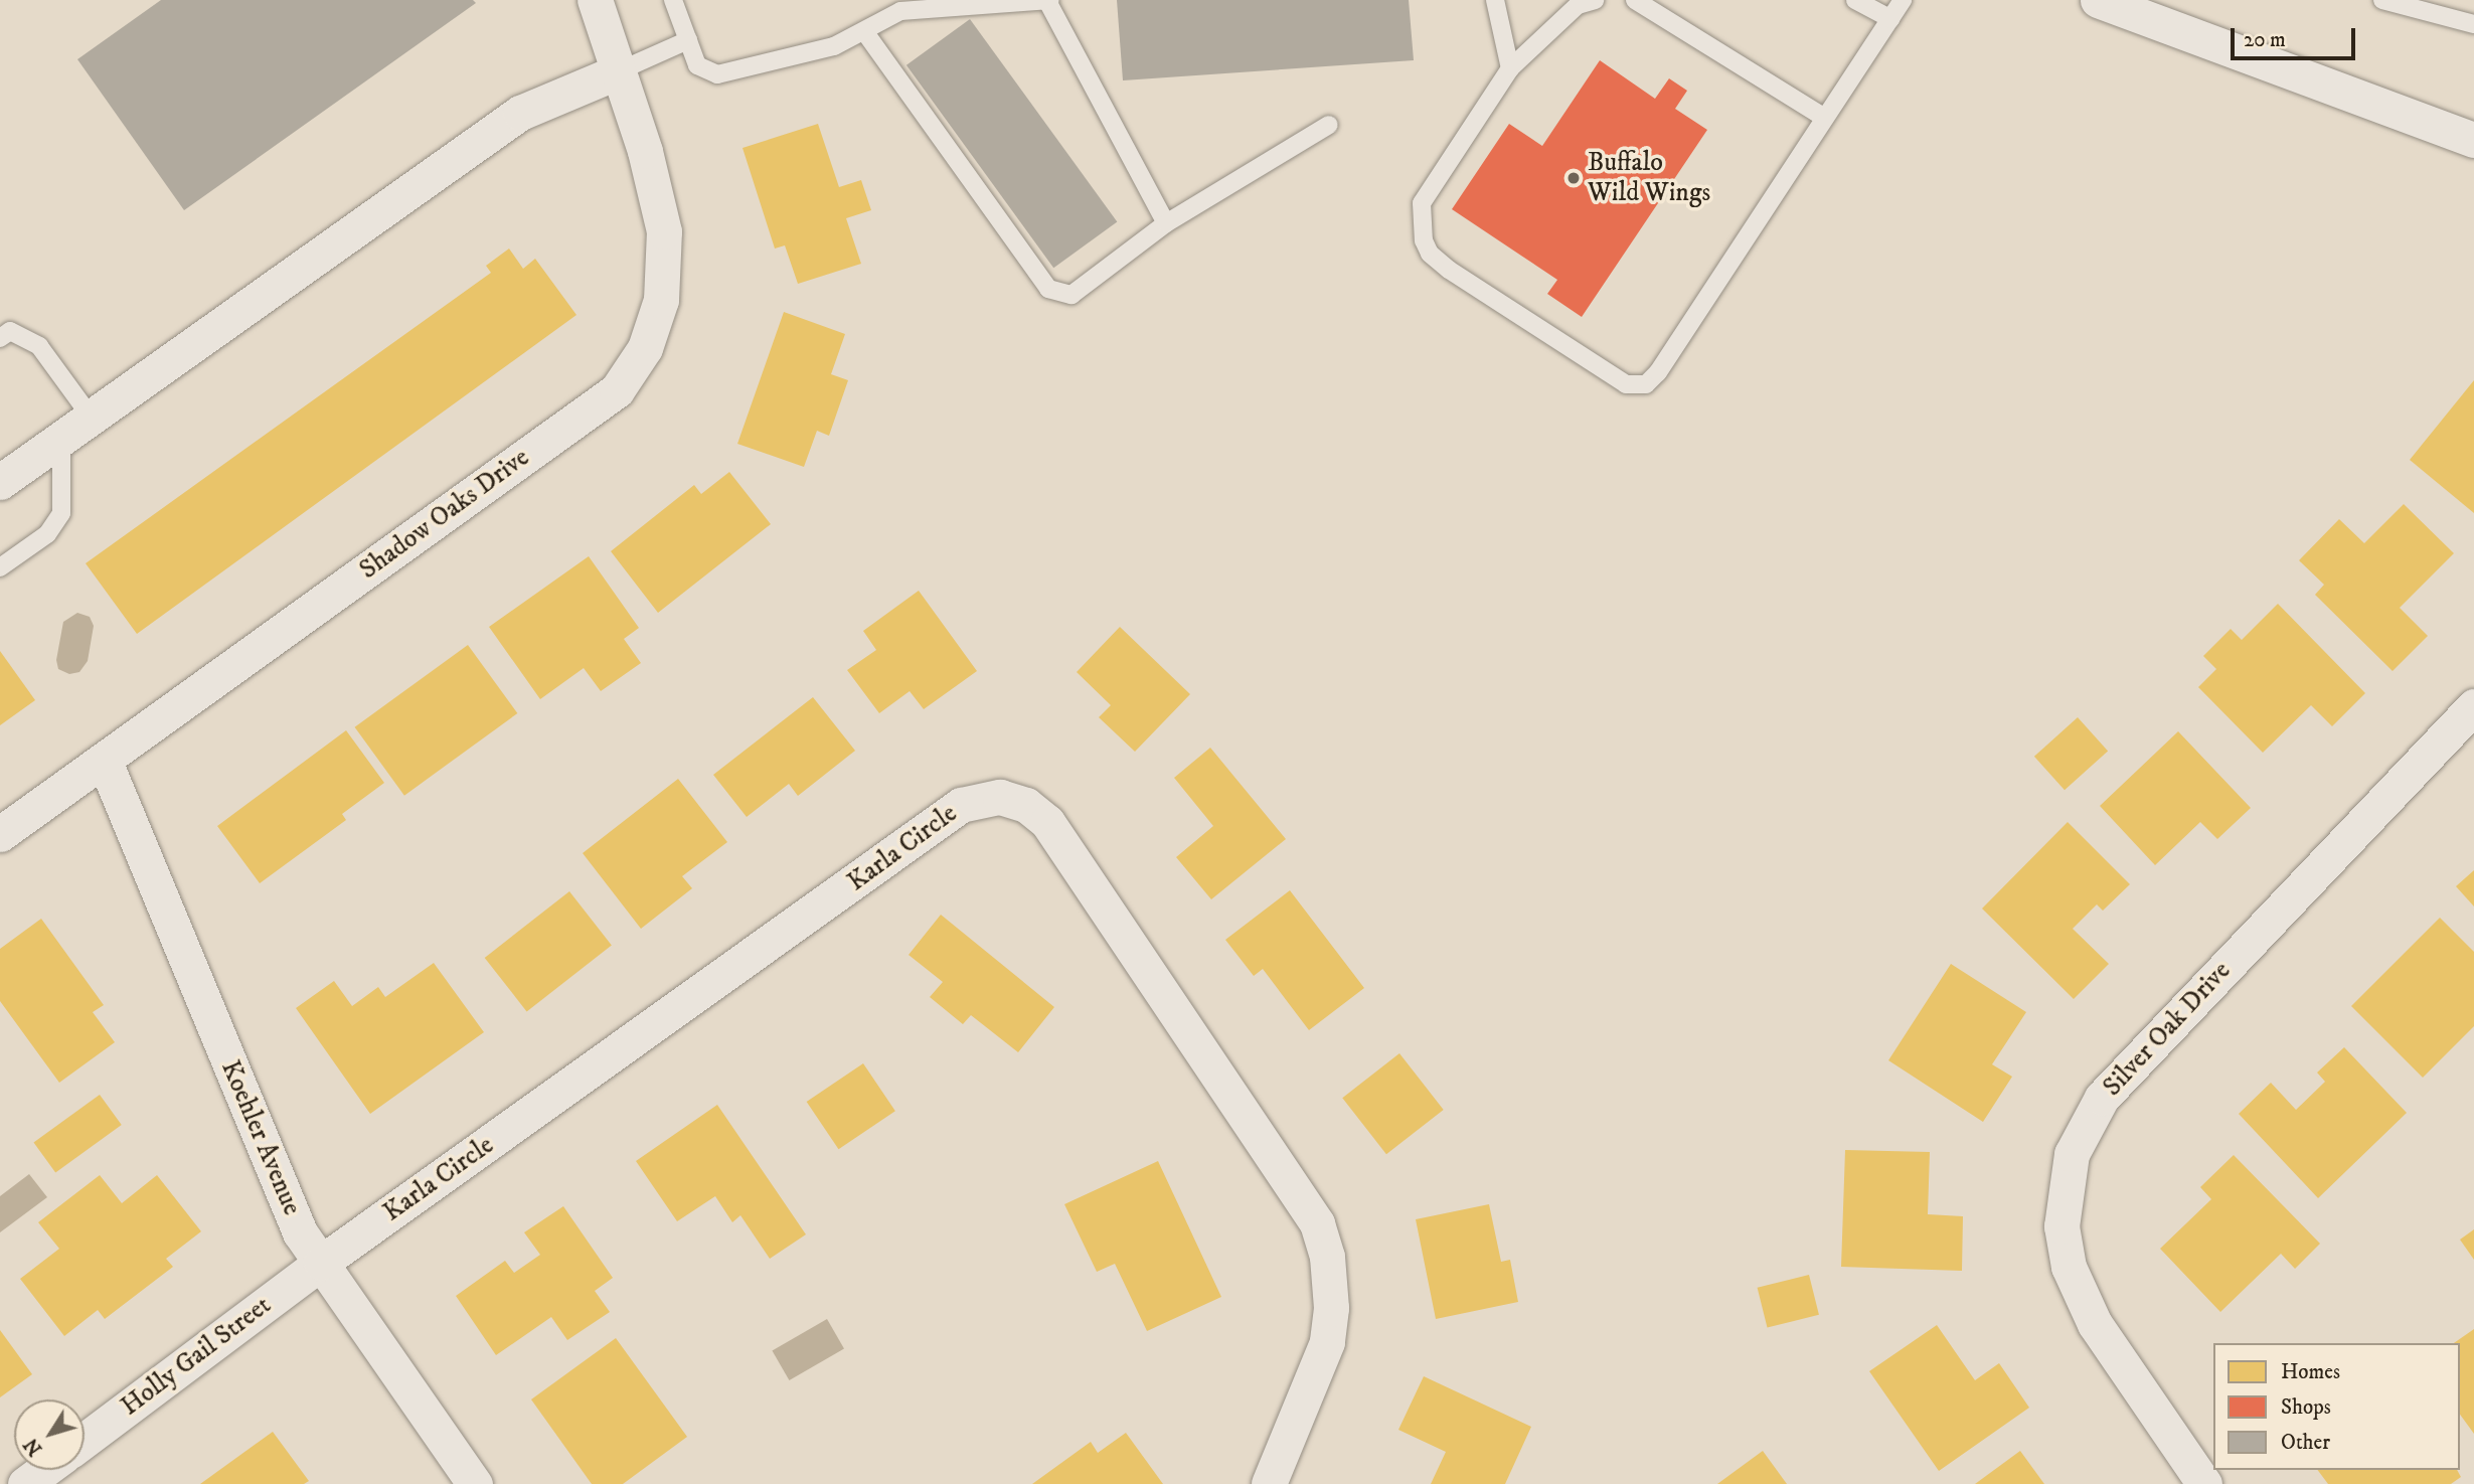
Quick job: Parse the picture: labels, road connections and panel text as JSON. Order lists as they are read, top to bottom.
{
  "streets": {
    "street": [
      "Shadow Oaks Drive",
      "Karla Circle",
      "Silver Oak Drive",
      "Koehler Avenue",
      "Holly Gail Street"
    ]
  },
  "crossings": [
    ["Shadow Oaks Drive", "Koehler Avenue"],
    ["Karla Circle", "Koehler Avenue"],
    ["Karla Circle", "Holly Gail Street"],
    ["Koehler Avenue", "Holly Gail Street"]
  ],
  "places": ["Buffalo Wild Wings"],
  "legend": ["Homes", "Shops", "Other"],
  "scale_bar": "20 m",
  "north": "bottom left"
}
